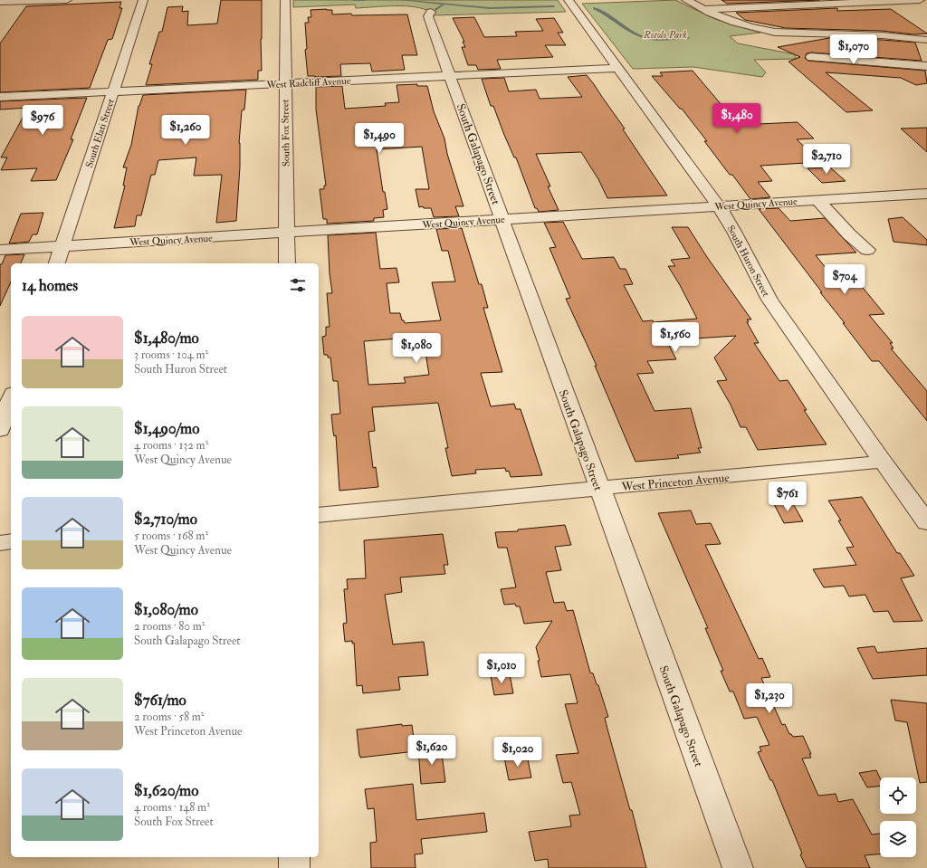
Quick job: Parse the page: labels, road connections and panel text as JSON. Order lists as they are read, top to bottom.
{
  "streets": {
    "street": [
      "West Radcliff Avenue",
      "South Elati Street",
      "South Fox Street",
      "South Galapago Street",
      "West Quincy Avenue",
      "South Huron Street",
      "West Princeton Avenue"
    ]
  },
  "crossings": [
    ["West Radcliff Avenue", "South Elati Street"],
    ["West Radcliff Avenue", "South Fox Street"],
    ["West Radcliff Avenue", "South Galapago Street"],
    ["West Radcliff Avenue", "South Huron Street"],
    ["South Elati Street", "West Quincy Avenue"],
    ["South Fox Street", "West Quincy Avenue"],
    ["South Galapago Street", "West Quincy Avenue"],
    ["South Galapago Street", "West Princeton Avenue"],
    ["West Quincy Avenue", "South Huron Street"],
    ["South Huron Street", "West Princeton Avenue"]
  ],
  "parks": ["Rotolo Park"],
  "page": {
    "price": [
      "$1,070",
      "$1,480",
      "$976",
      "$1,260",
      "$1,490",
      "$2,710",
      "$704",
      "$1,560",
      "$1,080",
      "$761",
      "$1,010",
      "$1,230",
      "$1,620",
      "$1,020"
    ],
    "heading": "14 homes",
    "list": [
      {
        "name": "$1,480/mo",
        "note": "3 rooms · 104 m² · South Huron Street"
      },
      {
        "name": "$1,490/mo",
        "note": "4 rooms · 132 m² · West Quincy Avenue"
      },
      {
        "name": "$2,710/mo",
        "note": "5 rooms · 168 m² · West Quincy Avenue"
      },
      {
        "name": "$1,080/mo",
        "note": "2 rooms · 80 m² · South Galapago Street"
      },
      {
        "name": "$761/mo",
        "note": "2 rooms · 58 m² · West Princeton Avenue"
      },
      {
        "name": "$1,620/mo",
        "note": "4 rooms · 148 m² · South Fox Street"
      }
    ]
  }
}
